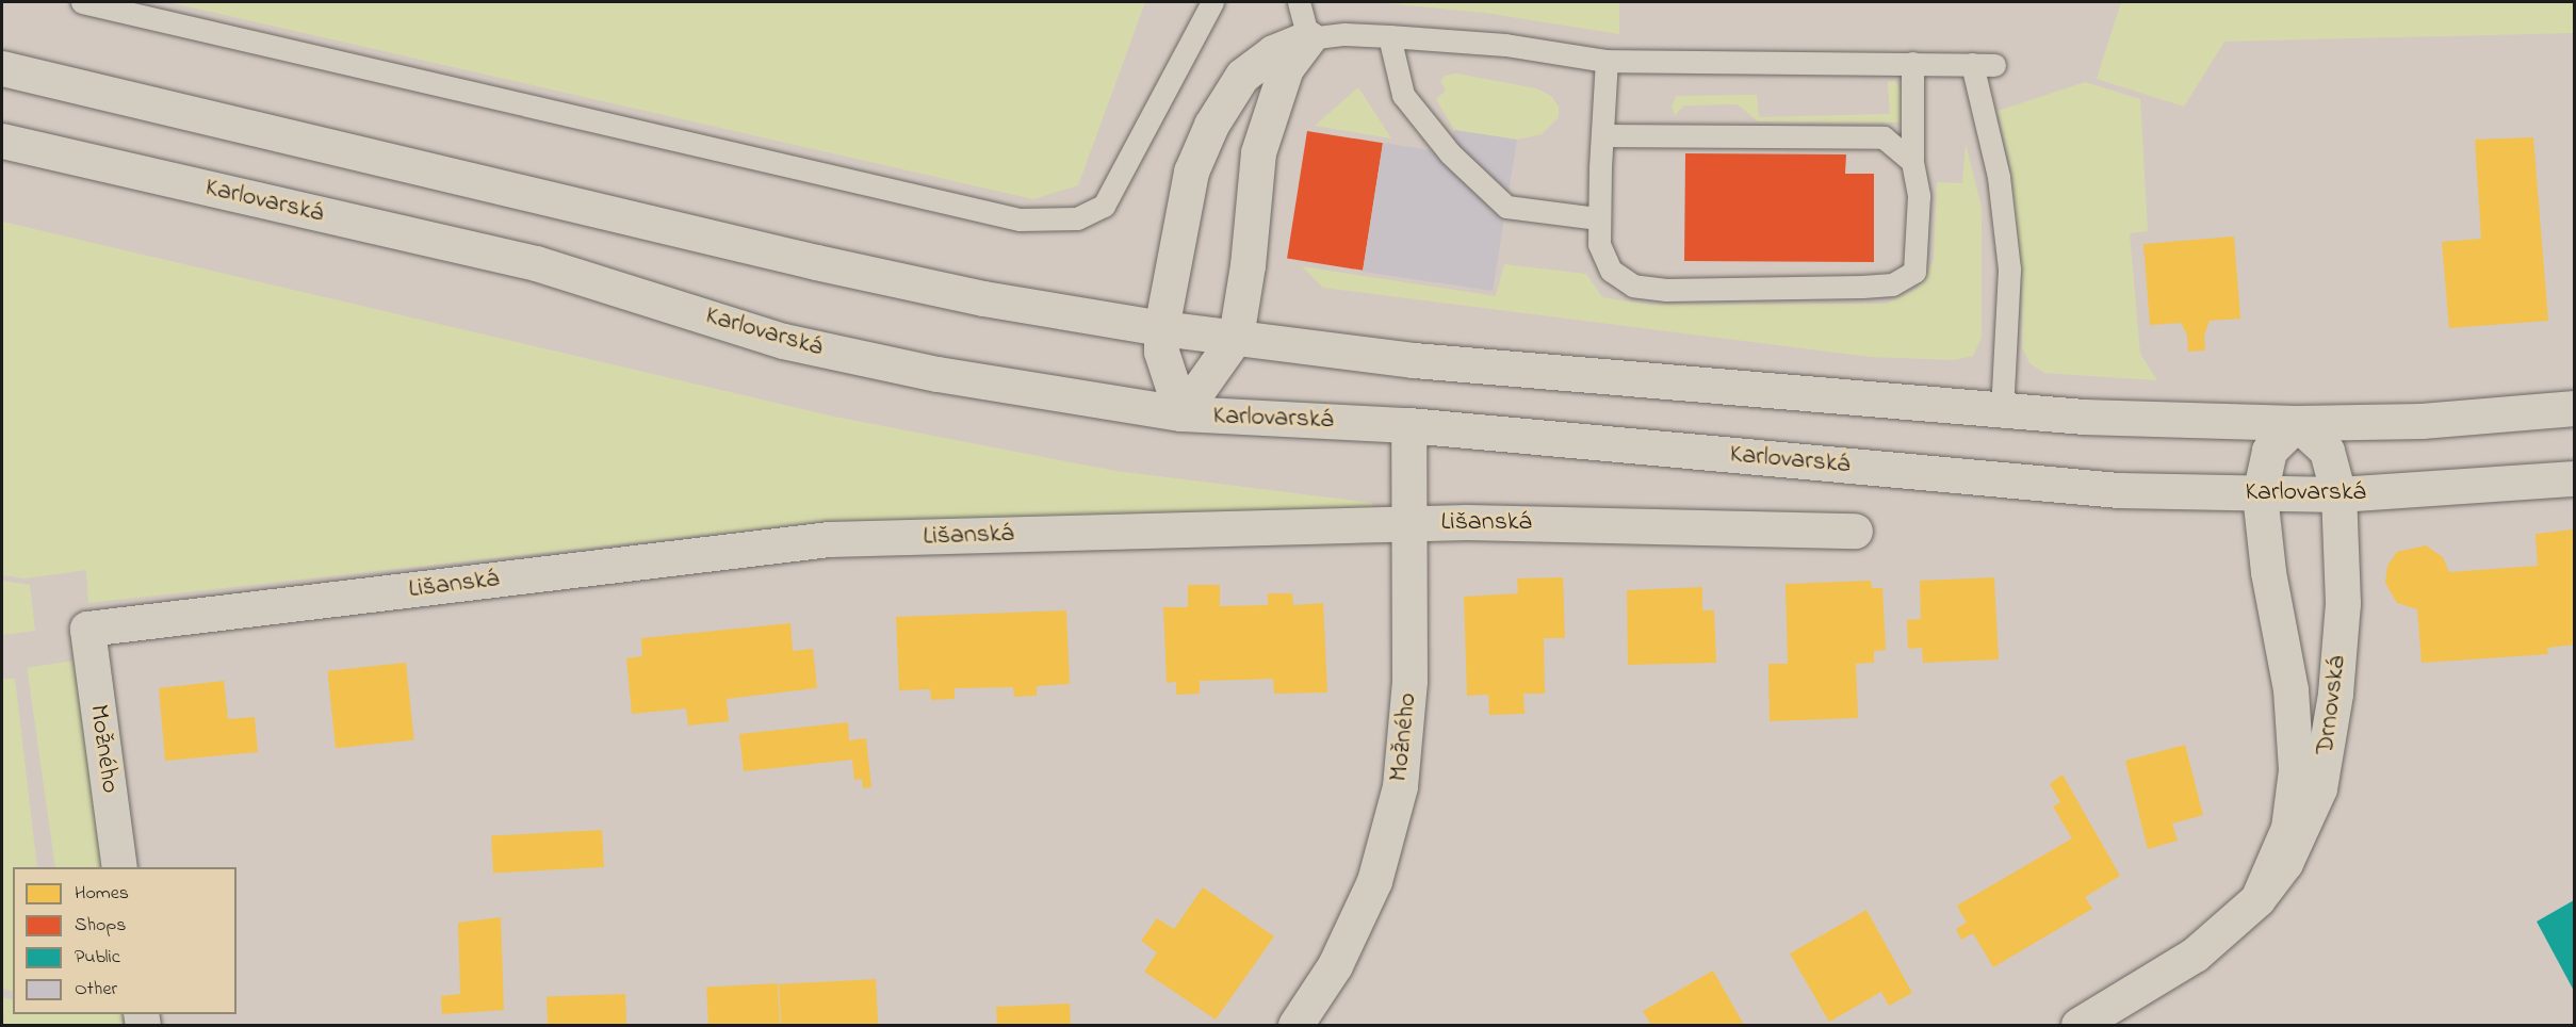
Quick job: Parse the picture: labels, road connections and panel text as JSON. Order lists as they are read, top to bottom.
{
  "streets": {
    "main road": [
      "Karlovarská",
      "Lišanská",
      "Drnovská",
      "Možného"
    ]
  },
  "crossings": [
    ["Karlovarská", "Drnovská"],
    ["Karlovarská", "Možného"],
    ["Lišanská", "Možného"]
  ],
  "legend": [
    "Homes",
    "Shops",
    "Public",
    "Other"
  ]
}
